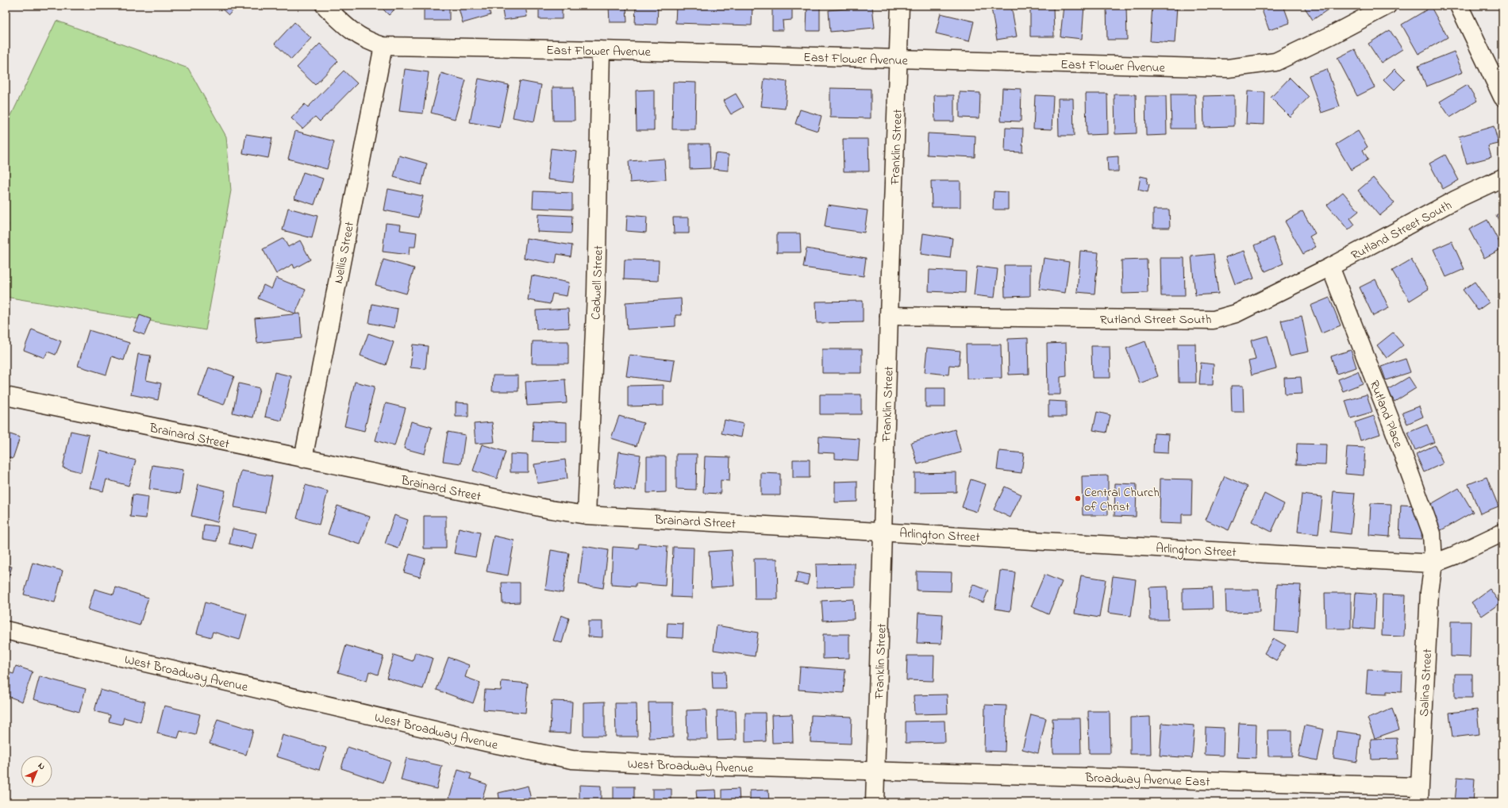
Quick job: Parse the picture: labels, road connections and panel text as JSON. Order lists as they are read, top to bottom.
{
  "streets": {
    "street": [
      "East Flower Avenue",
      "Franklin Street",
      "Rutland Street South",
      "Nellis Street",
      "Cadwell Street",
      "Rutland Place",
      "Brainard Street",
      "Arlington Street",
      "West Broadway Avenue",
      "Salina Street",
      "Broadway Avenue East"
    ]
  },
  "crossings": [
    ["East Flower Avenue", "Franklin Street"],
    ["East Flower Avenue", "Nellis Street"],
    ["East Flower Avenue", "Cadwell Street"],
    ["Franklin Street", "Rutland Street South"],
    ["Franklin Street", "Brainard Street"],
    ["Franklin Street", "Arlington Street"],
    ["Franklin Street", "West Broadway Avenue"],
    ["Franklin Street", "Broadway Avenue East"],
    ["Rutland Street South", "Rutland Place"],
    ["Nellis Street", "Brainard Street"],
    ["Cadwell Street", "Brainard Street"],
    ["Rutland Place", "Arlington Street"],
    ["Rutland Place", "Salina Street"],
    ["Brainard Street", "Arlington Street"],
    ["Arlington Street", "Salina Street"],
    ["West Broadway Avenue", "Broadway Avenue East"],
    ["Salina Street", "Broadway Avenue East"]
  ],
  "places": ["Central Church of Christ"],
  "north": "top right"
}
